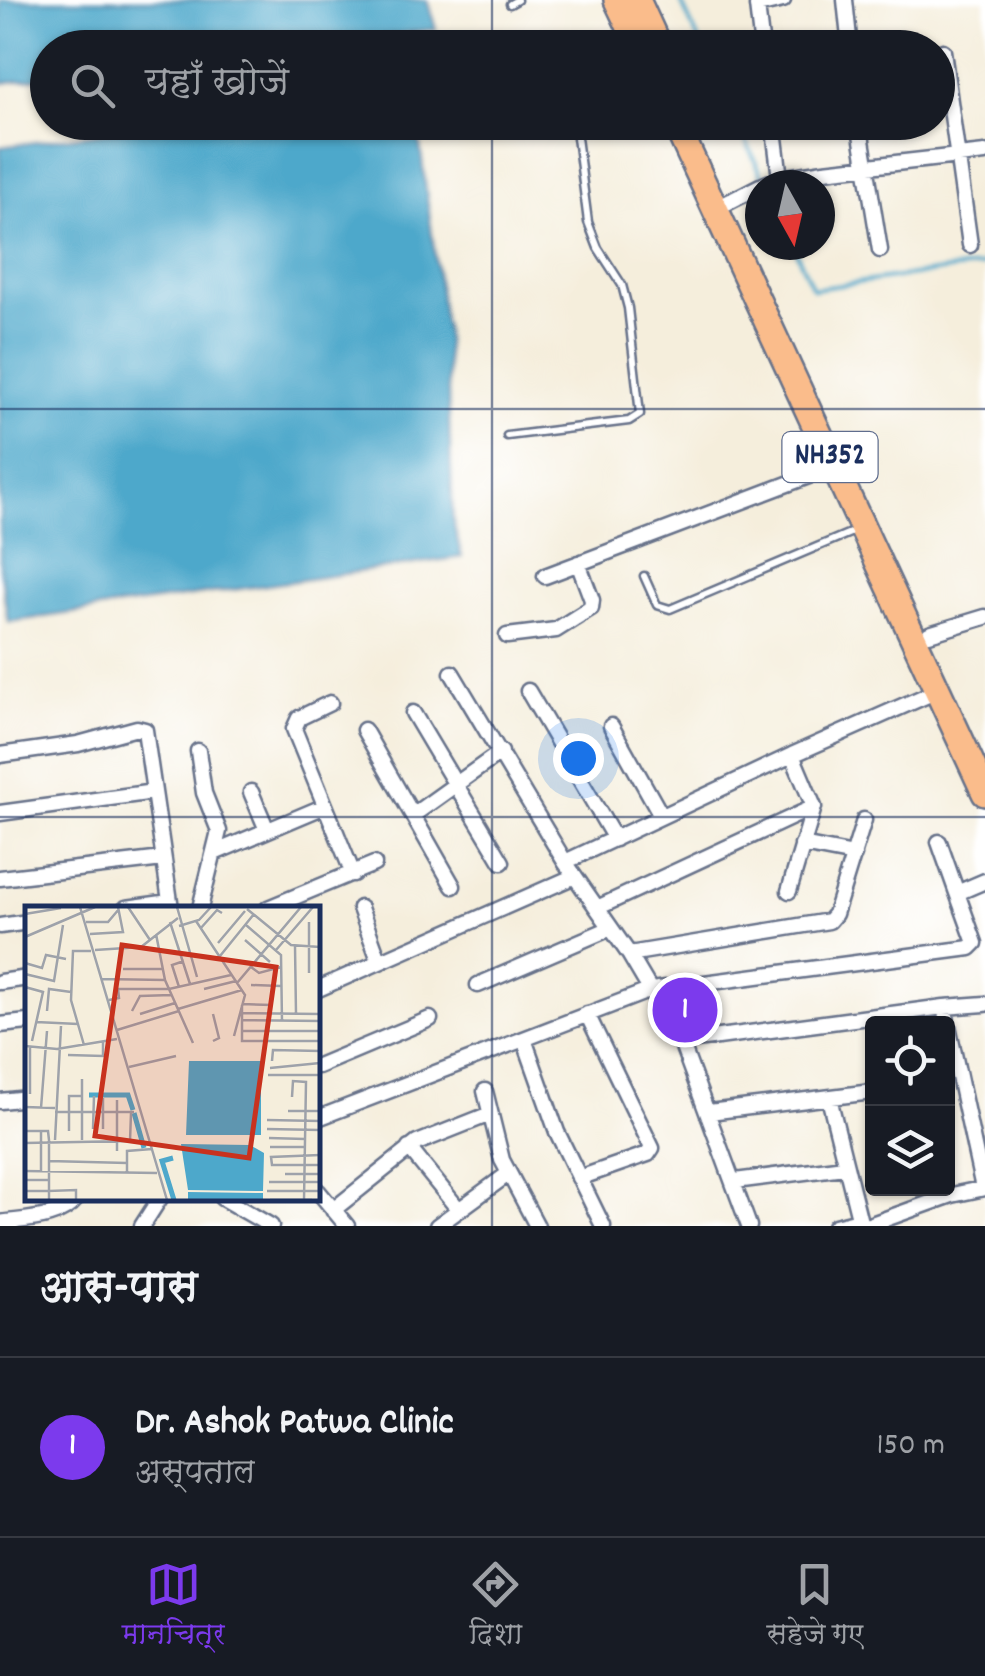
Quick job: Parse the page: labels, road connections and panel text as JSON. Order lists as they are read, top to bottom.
{
  "streets": {
    "highway": ["NH352"]
  },
  "north": "bottom",
  "page": {
    "search": "यहाँ खोजें",
    "pins": "1",
    "heading": "आस-पास",
    "list": [
      {
        "mark": "1",
        "name": "Dr. Ashok Patwa Clinic",
        "note": "अस्पताल",
        "value": "150 m"
      }
    ],
    "nav": ["मानचित्र", "दिशा", "सहेजे गए"]
  }
}
